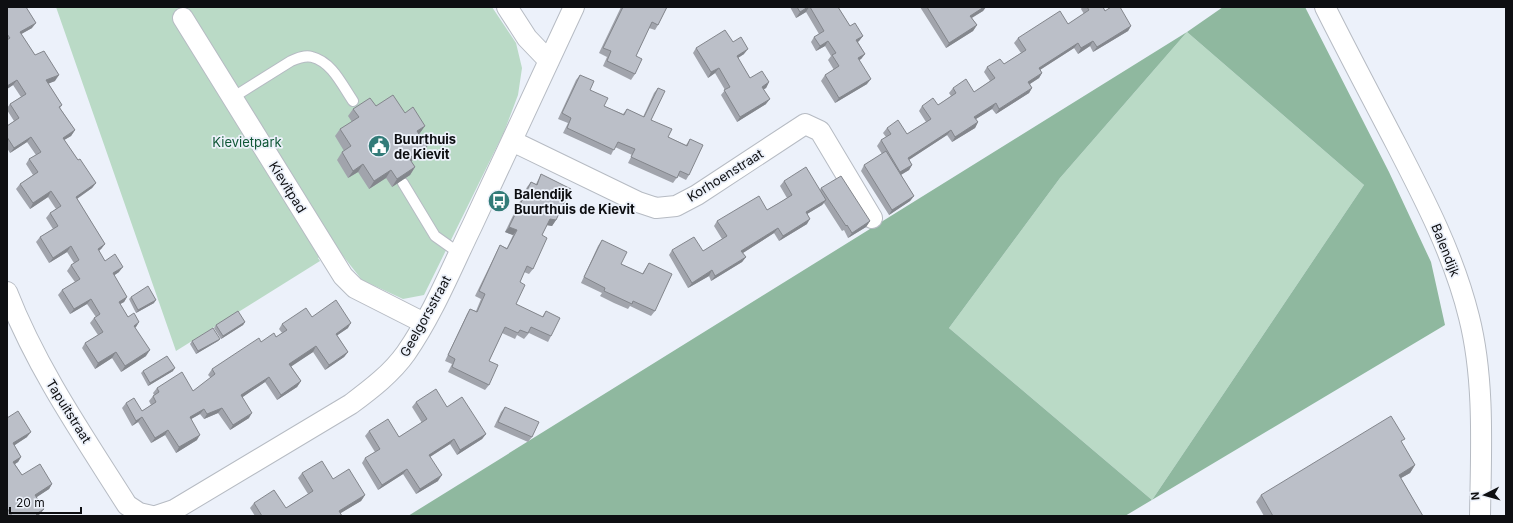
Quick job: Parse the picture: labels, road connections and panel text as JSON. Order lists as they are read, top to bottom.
{
  "streets": {
    "street": [
      "Korhoenstraat",
      "Kievitpad",
      "Balendijk",
      "Geelgorsstraat",
      "Tapuitstraat"
    ]
  },
  "crossings": [
    ["Korhoenstraat", "Geelgorsstraat"],
    ["Kievitpad", "Geelgorsstraat"],
    ["Geelgorsstraat", "Tapuitstraat"]
  ],
  "parks": ["Kievietpark"],
  "places": {
    "public building": ["Buurthuis de Kievit"],
    "bus stop": ["Balendijk Buurthuis de Kievit"]
  },
  "scale_bar": "20 m",
  "north": "left"
}
